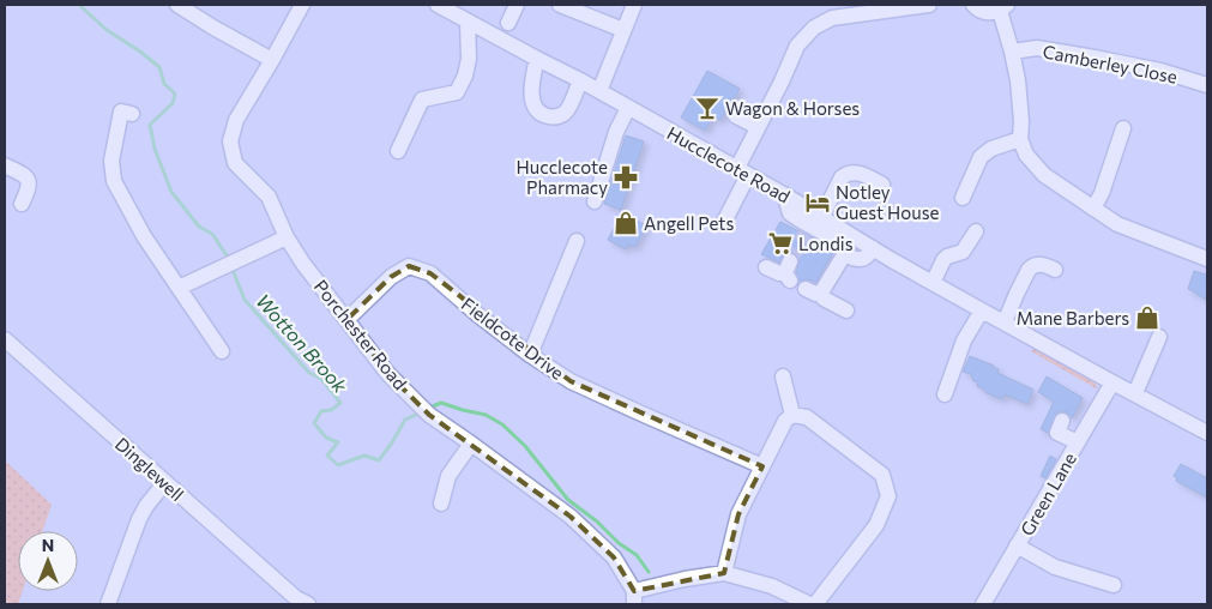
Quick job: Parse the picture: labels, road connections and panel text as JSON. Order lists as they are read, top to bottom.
{
  "streets": {
    "street": [
      "Camberley Close",
      "Hucclecote Road",
      "Porchester Road",
      "Fieldcote Drive",
      "Dinglewell",
      "Green Lane"
    ]
  },
  "crossings": [
    ["Hucclecote Road", "Green Lane"],
    ["Porchester Road", "Fieldcote Drive"]
  ],
  "water": ["Wotton Brook"],
  "places": {
    "bar": ["Wagon & Horses"],
    "pharmacy": ["Hucclecote Pharmacy"],
    "hotel": ["Notley Guest House"],
    "shop": ["Angell Pets", "Mane Barbers"],
    "supermarket": ["Londis"]
  },
  "north": "top"
}
